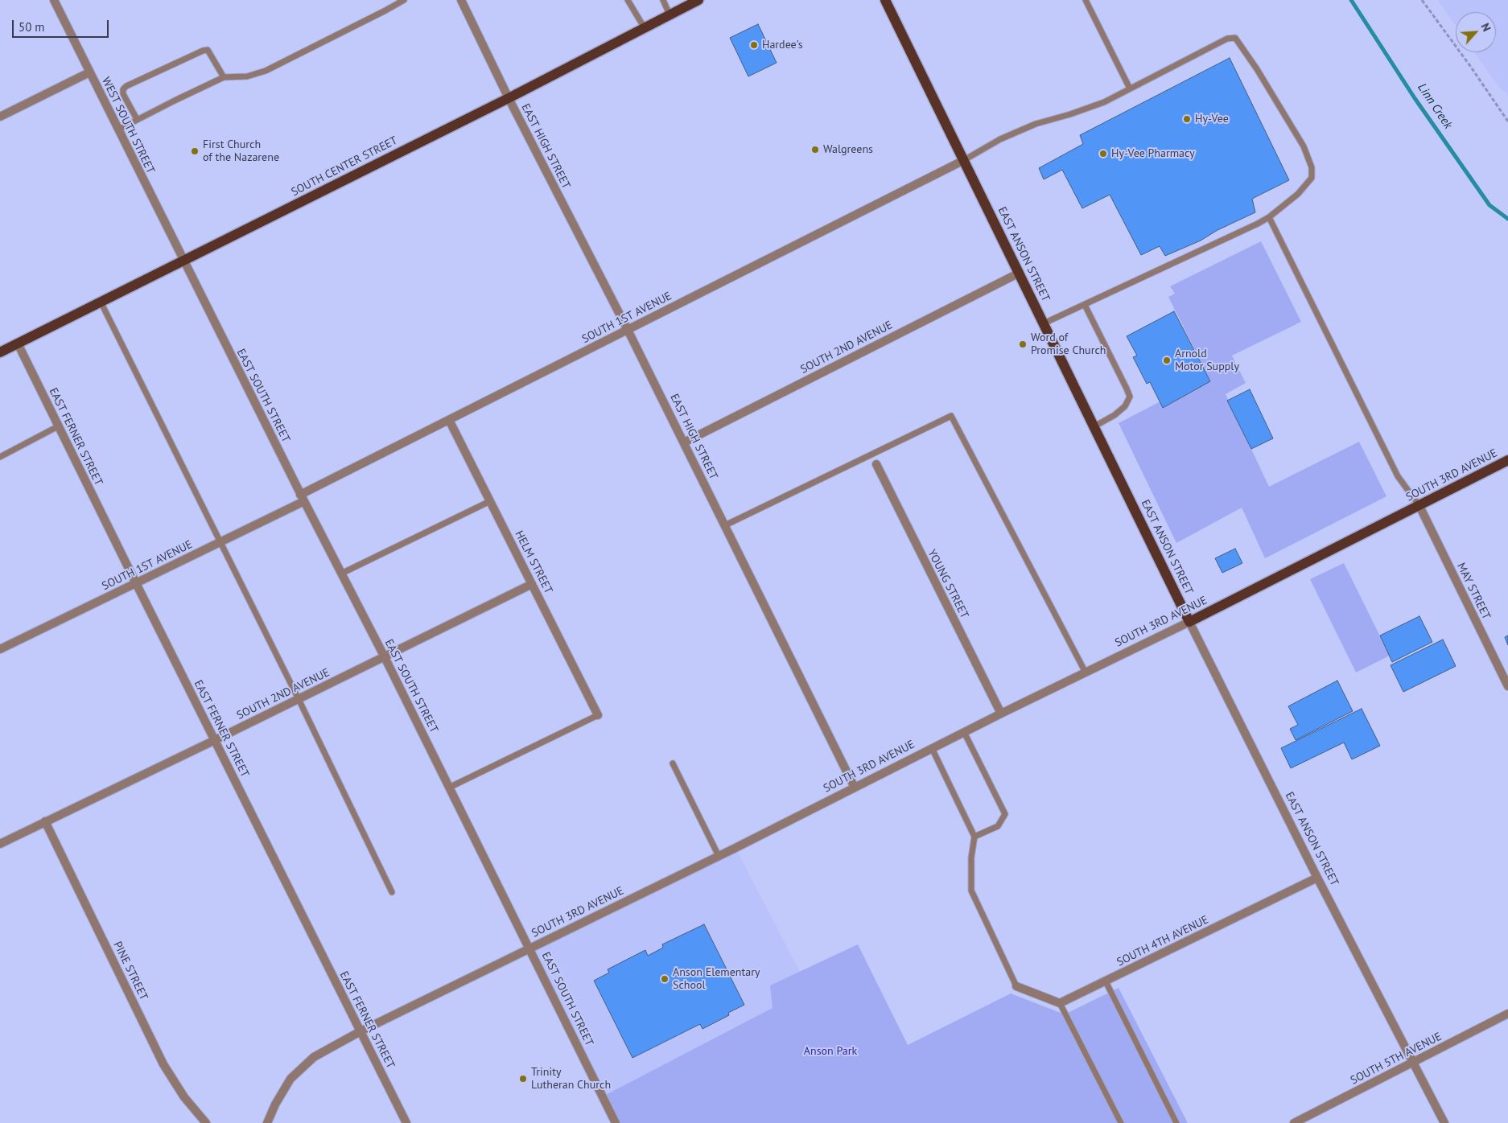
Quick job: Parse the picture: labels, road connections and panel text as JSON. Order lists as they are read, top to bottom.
{
  "streets": {
    "main road": ["SOUTH CENTER STREET", "EAST ANSON STREET", "SOUTH 3RD AVENUE"],
    "street": [
      "WEST SOUTH STREET",
      "EAST HIGH STREET",
      "SOUTH 1ST AVENUE",
      "SOUTH 2ND AVENUE",
      "EAST SOUTH STREET",
      "EAST FERNER STREET",
      "HELM STREET",
      "YOUNG STREET",
      "MAY STREET",
      "SOUTH 4TH AVENUE",
      "PINE STREET",
      "SOUTH 5TH AVENUE"
    ]
  },
  "crossings": [
    ["WEST SOUTH STREET", "SOUTH CENTER STREET"],
    ["WEST SOUTH STREET", "EAST SOUTH STREET"],
    ["EAST HIGH STREET", "SOUTH CENTER STREET"],
    ["EAST HIGH STREET", "SOUTH 1ST AVENUE"],
    ["EAST HIGH STREET", "SOUTH 2ND AVENUE"],
    ["EAST HIGH STREET", "SOUTH 3RD AVENUE"],
    ["SOUTH CENTER STREET", "EAST SOUTH STREET"],
    ["SOUTH CENTER STREET", "EAST FERNER STREET"],
    ["EAST ANSON STREET", "SOUTH 1ST AVENUE"],
    ["EAST ANSON STREET", "SOUTH 2ND AVENUE"],
    ["EAST ANSON STREET", "SOUTH 3RD AVENUE"],
    ["EAST ANSON STREET", "SOUTH 4TH AVENUE"],
    ["EAST ANSON STREET", "SOUTH 5TH AVENUE"],
    ["SOUTH 1ST AVENUE", "EAST SOUTH STREET"],
    ["SOUTH 1ST AVENUE", "EAST FERNER STREET"],
    ["SOUTH 1ST AVENUE", "HELM STREET"],
    ["SOUTH 2ND AVENUE", "EAST SOUTH STREET"],
    ["SOUTH 2ND AVENUE", "EAST FERNER STREET"],
    ["SOUTH 2ND AVENUE", "HELM STREET"],
    ["SOUTH 2ND AVENUE", "PINE STREET"],
    ["EAST SOUTH STREET", "SOUTH 3RD AVENUE"],
    ["EAST FERNER STREET", "SOUTH 3RD AVENUE"],
    ["SOUTH 3RD AVENUE", "YOUNG STREET"],
    ["SOUTH 3RD AVENUE", "MAY STREET"]
  ],
  "water": ["Linn Creek"],
  "parks": ["Anson Park"],
  "places": [
    "Hardee's",
    "Hy-Vee",
    "Walgreens",
    "First Church of the Nazarene",
    "Hy-Vee Pharmacy",
    "Word of Promise Church",
    "Arnold Motor Supply",
    "Anson Elementary School",
    "Trinity Lutheran Church"
  ],
  "scale_bar": "50 m",
  "north": "top right"
}
